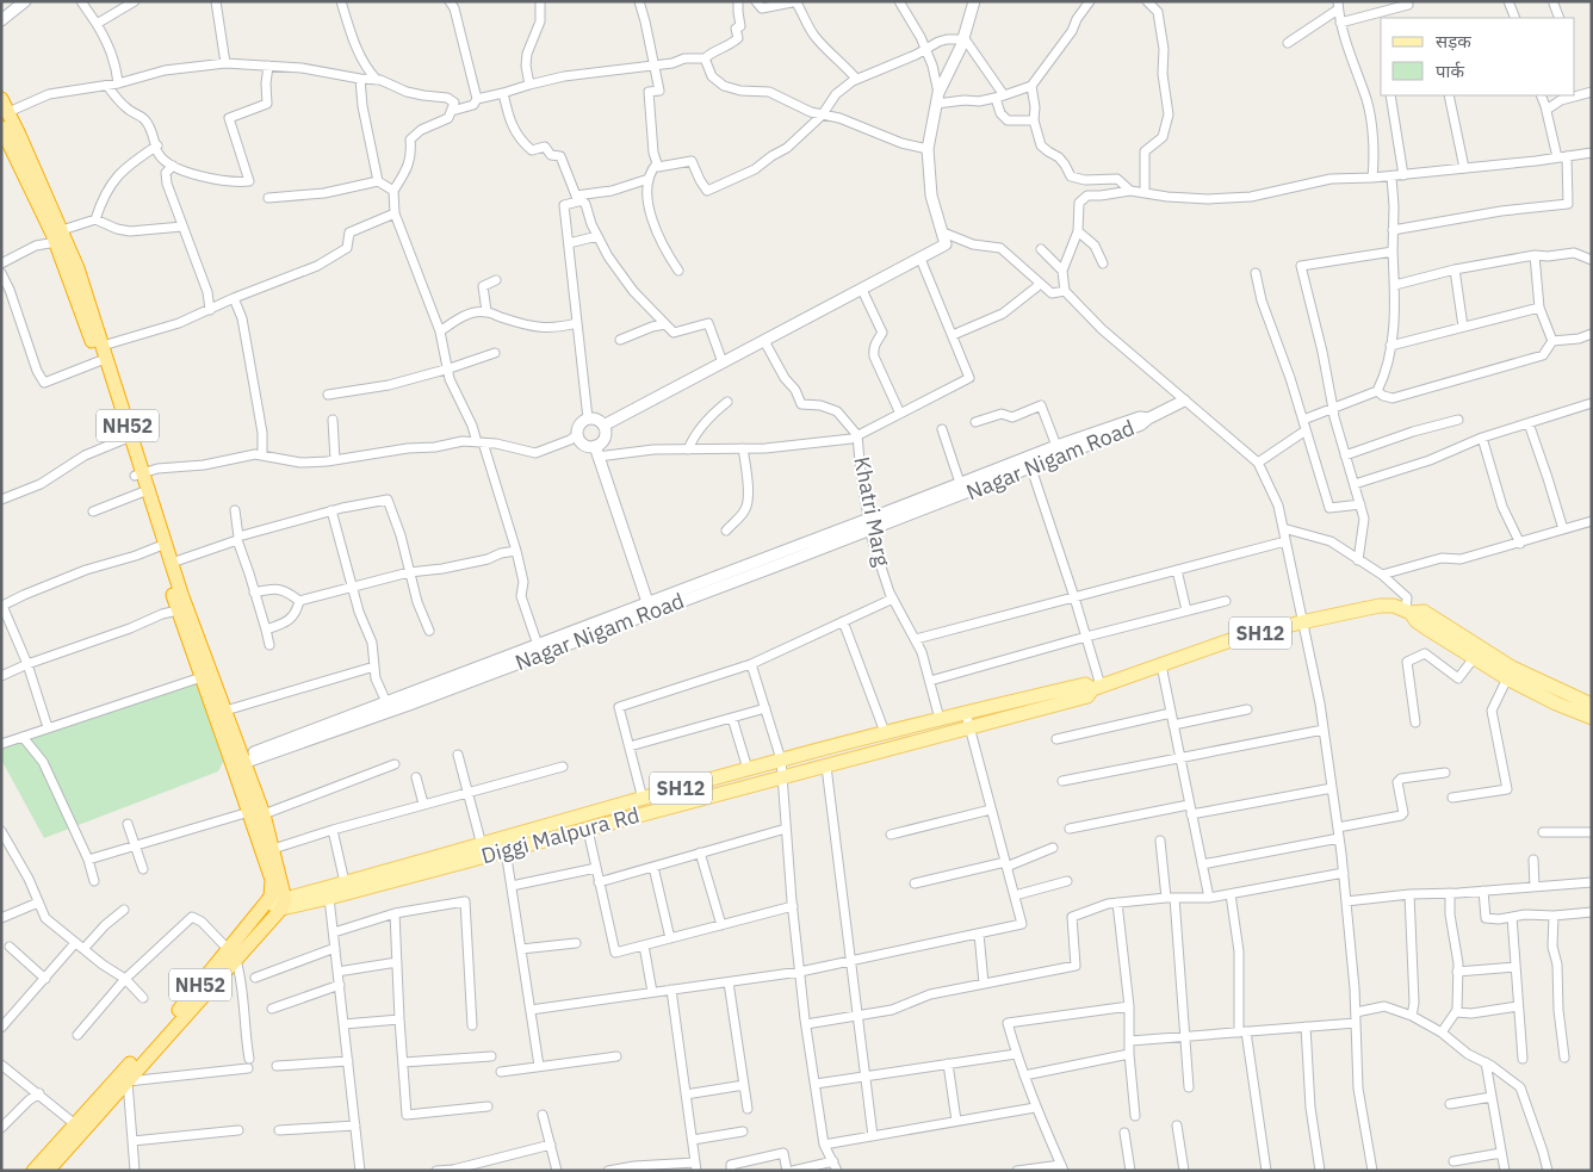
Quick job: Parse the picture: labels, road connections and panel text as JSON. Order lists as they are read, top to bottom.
{
  "streets": {
    "highway": ["NH52"],
    "main road": ["SH12", "Diggi Malpura Rd"],
    "street": ["Nagar Nigam Road", "Khatri Marg"]
  },
  "crossings": [
    ["NH52", "Nagar Nigam Road"],
    ["NH52", "Diggi Malpura Rd"],
    ["Nagar Nigam Road", "Khatri Marg"],
    ["Khatri Marg", "Diggi Malpura Rd"]
  ],
  "legend": ["सड़क", "पार्क"]
}
